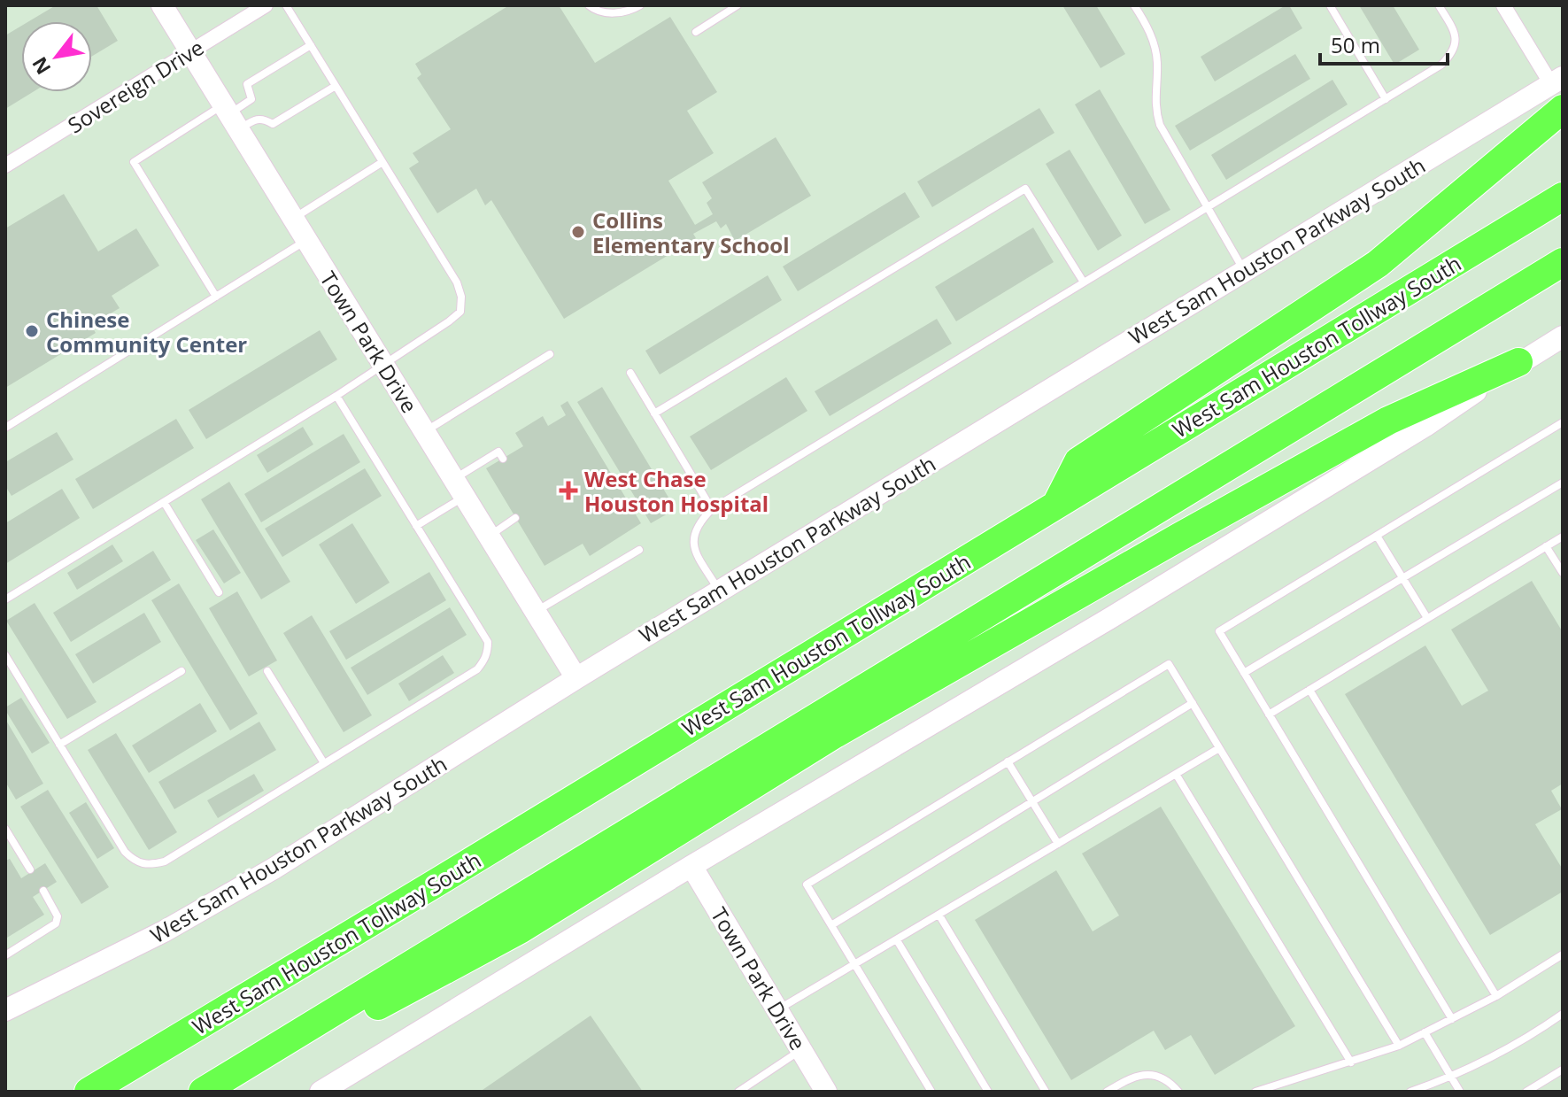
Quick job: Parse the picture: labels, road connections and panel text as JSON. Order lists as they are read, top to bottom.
{
  "streets": {
    "highway": ["West Sam Houston Tollway South"],
    "main road": ["West Sam Houston Parkway South", "Town Park Drive"],
    "street": ["Sovereign Drive"]
  },
  "crossings": [
    ["Sovereign Drive", "Town Park Drive"],
    ["West Sam Houston Parkway South", "Town Park Drive"]
  ],
  "places": {
    "other": ["Collins Elementary School", "Chinese Community Center"],
    "health": ["West Chase Houston Hospital"]
  },
  "scale_bar": "50 m",
  "north": "bottom left"
}
